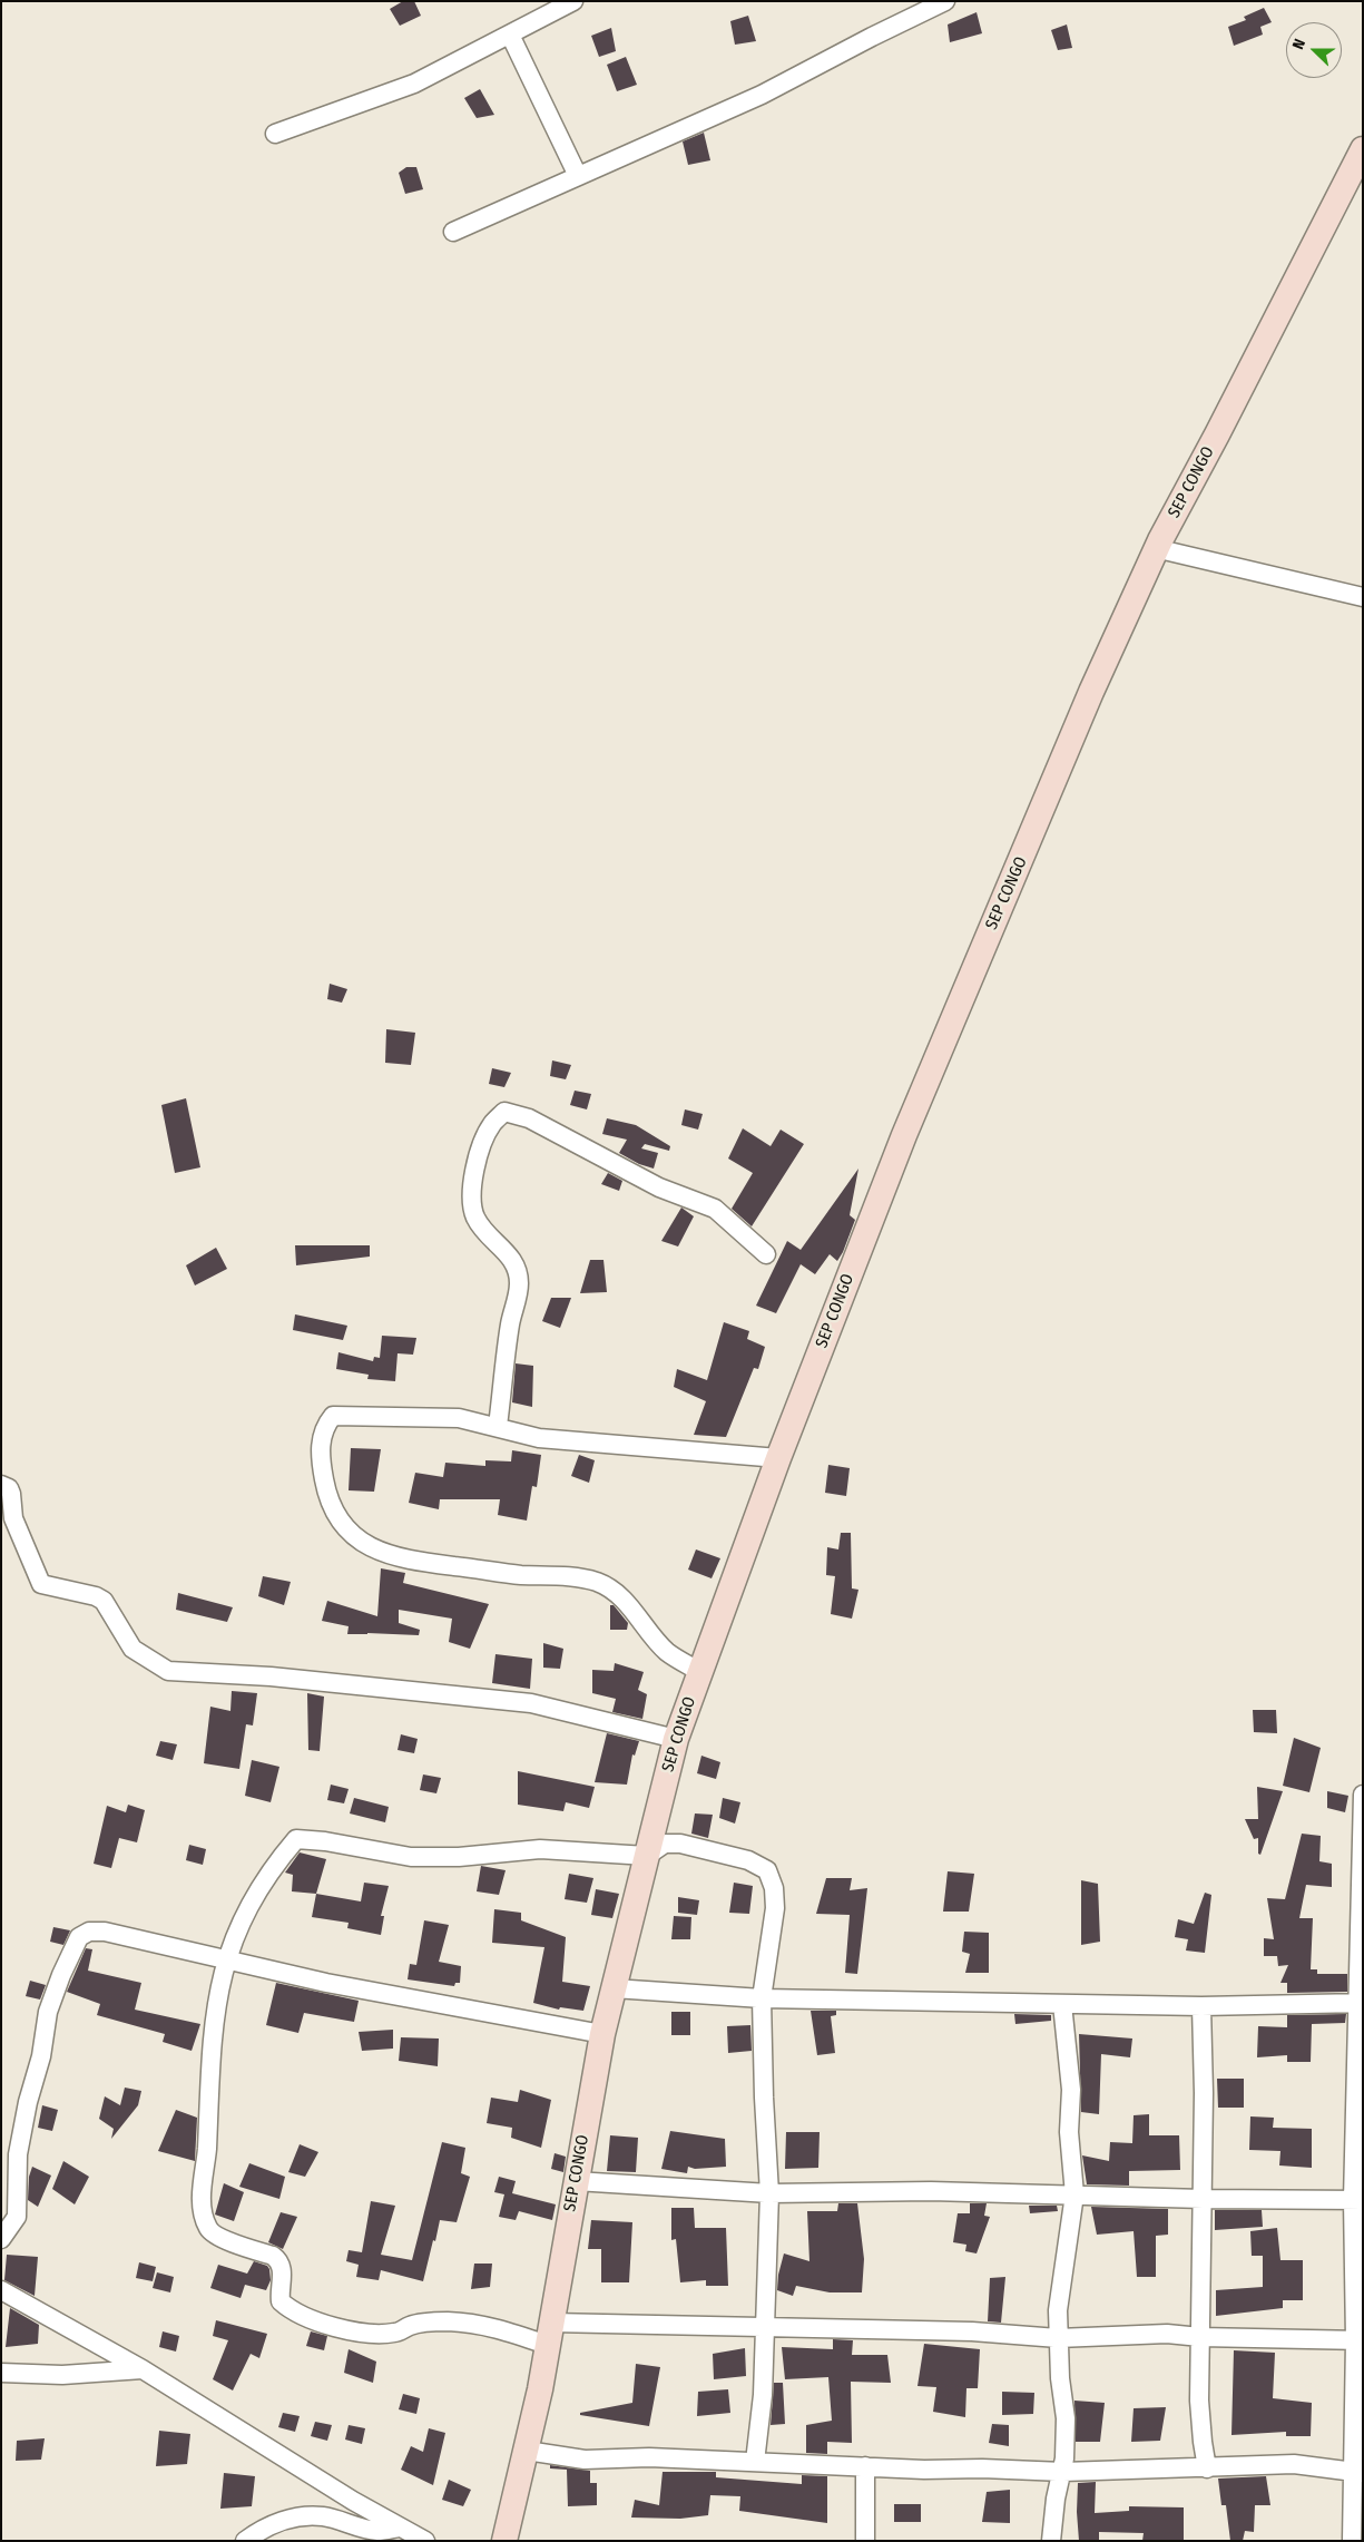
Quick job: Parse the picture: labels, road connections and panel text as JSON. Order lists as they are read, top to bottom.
{
  "streets": {
    "street": ["SEP CONGO"]
  },
  "north": "left"
}
